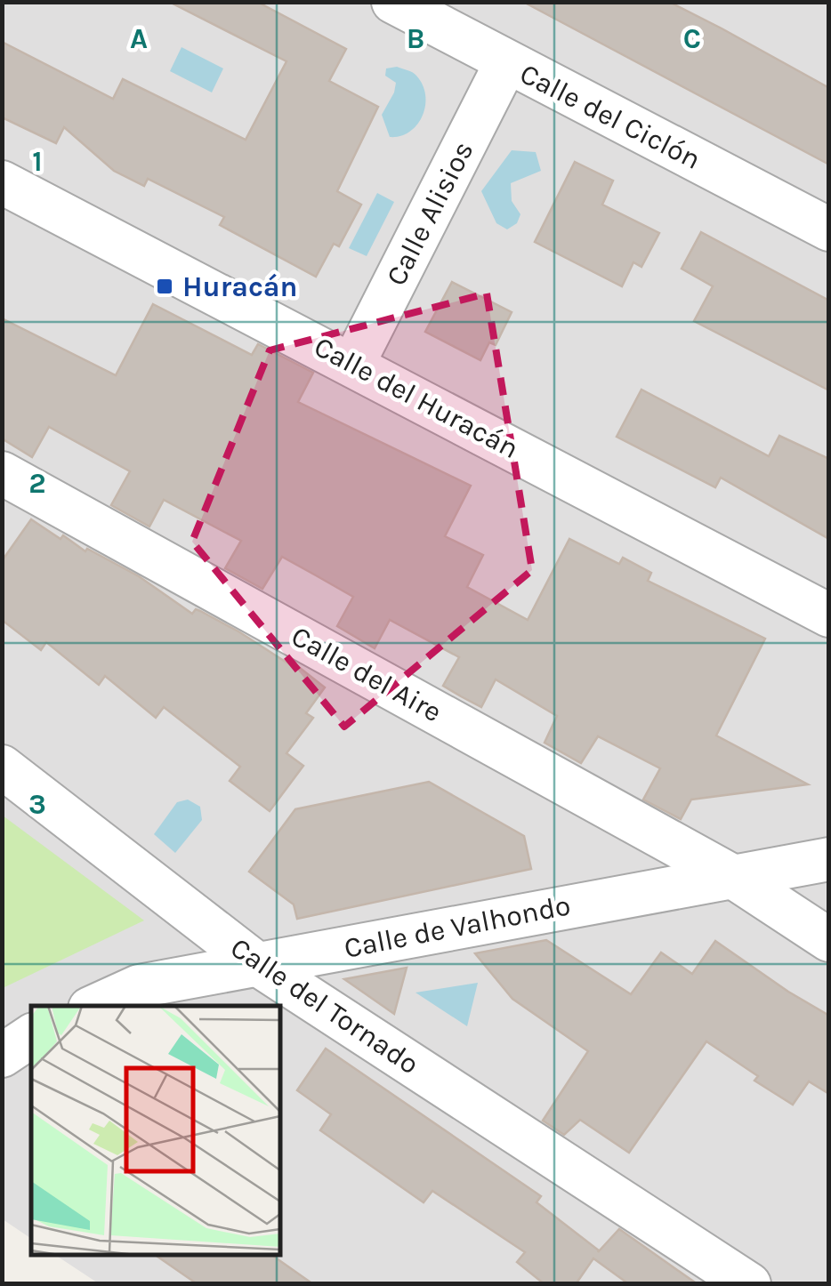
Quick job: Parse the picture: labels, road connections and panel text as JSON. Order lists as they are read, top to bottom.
{
  "streets": {
    "street": [
      "Calle del Ciclón",
      "Calle Alisios",
      "Calle del Huracán",
      "Calle del Aire",
      "Calle de Valhondo",
      "Calle del Tornado"
    ]
  },
  "crossings": [
    ["Calle del Ciclón", "Calle Alisios"],
    ["Calle Alisios", "Calle del Huracán"],
    ["Calle del Aire", "Calle de Valhondo"],
    ["Calle de Valhondo", "Calle del Tornado"]
  ],
  "places": {
    "transit": ["Huracán"]
  },
  "grid": {
    "columns": ["A", "B", "C"],
    "rows": ["1", "2", "3"]
  }
}
